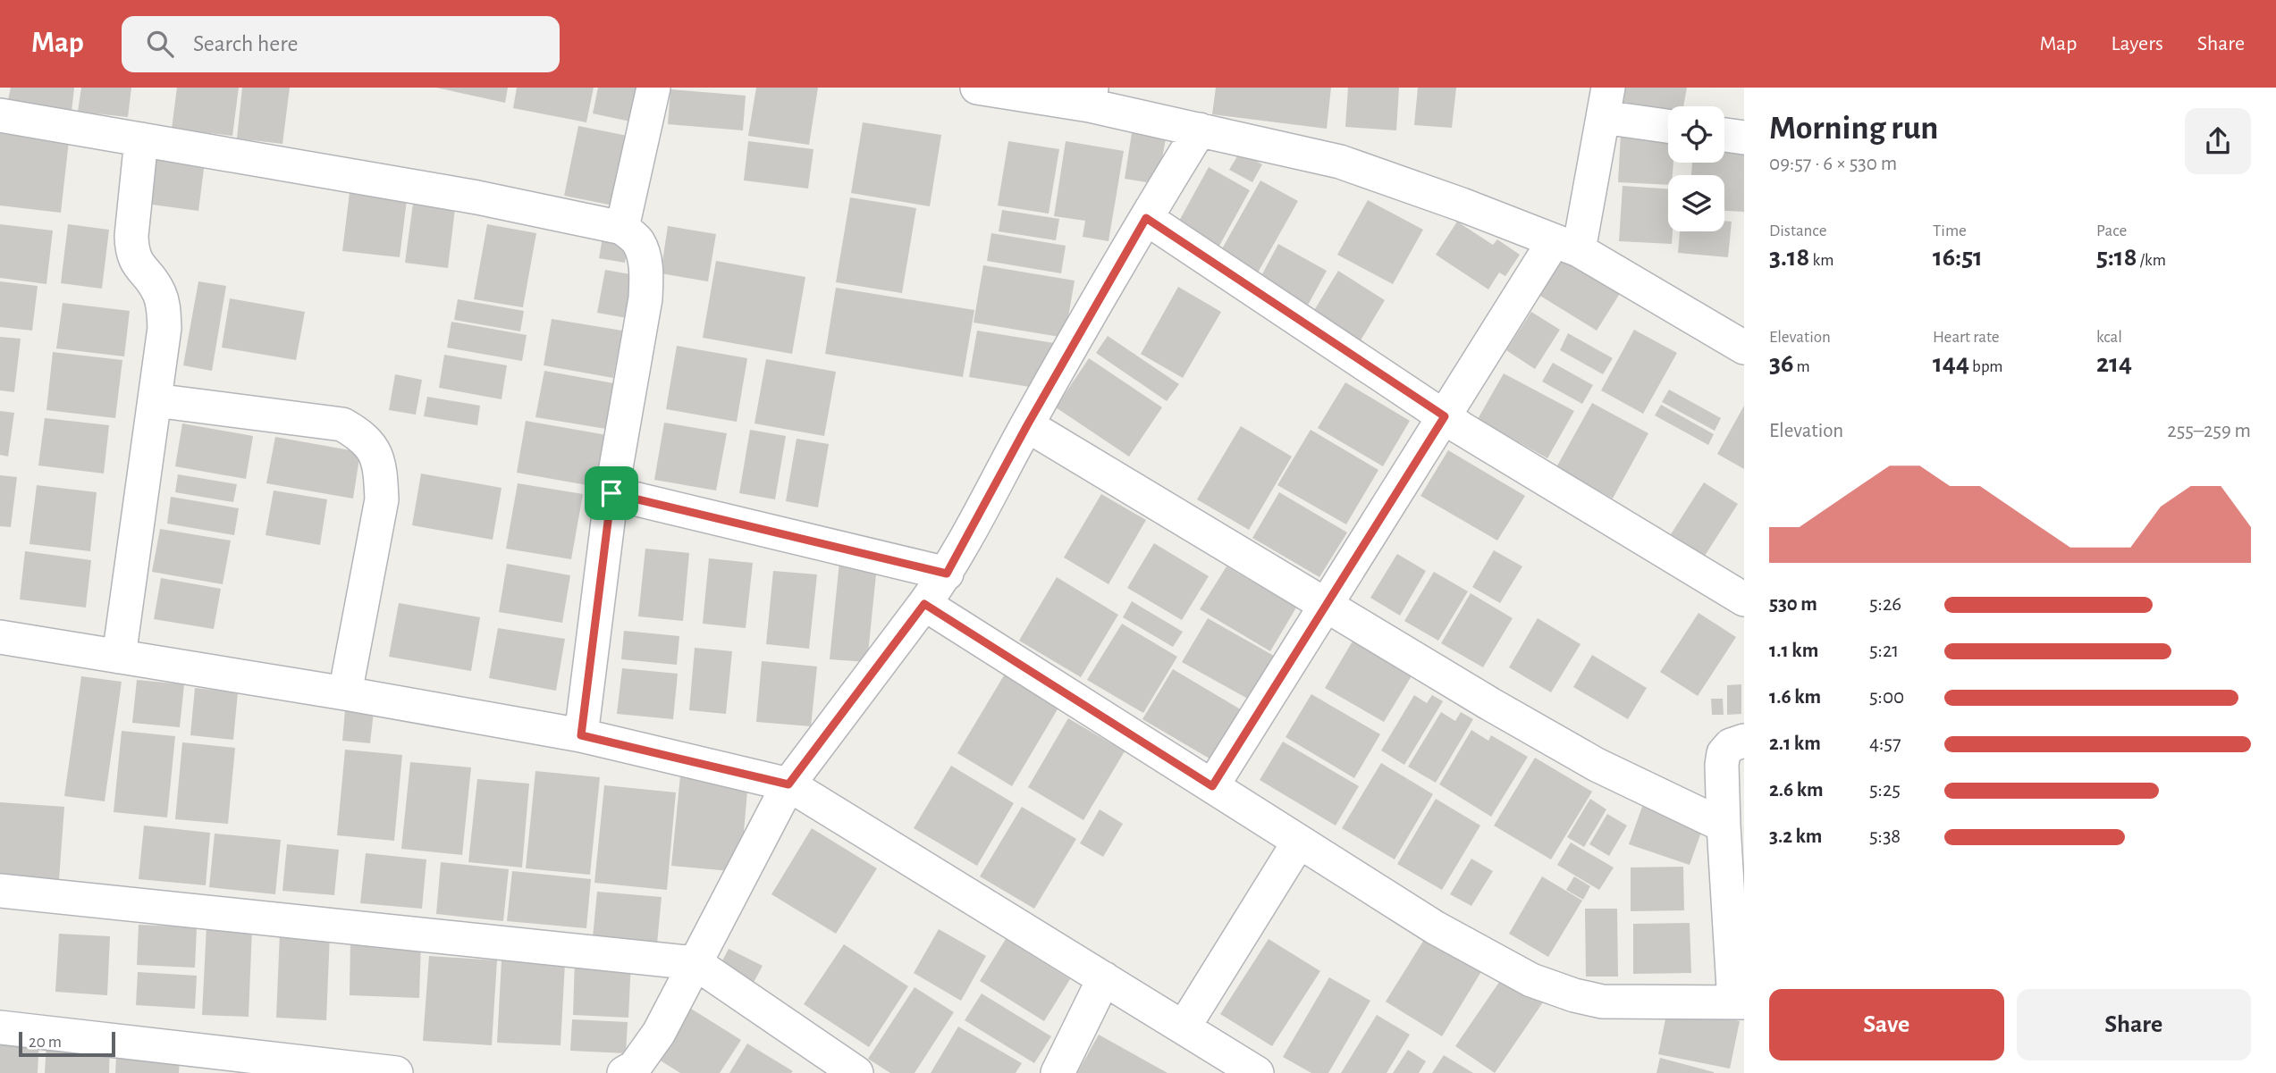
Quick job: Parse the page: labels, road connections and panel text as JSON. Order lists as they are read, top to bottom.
{
  "scale_bar": "20 m",
  "page": {
    "header": "Map",
    "search": "Search here",
    "nav": ["Map", "Layers", "Share"],
    "heading": ["Morning run", "09:57 · 6 × 530 m"],
    "stats": [
      ["Distance", "3.18 km"],
      ["Time", "16:51"],
      ["Pace", "5:18 /km"],
      ["Elevation", "36 m"],
      ["Heart rate", "144 bpm"],
      ["kcal", "214"]
    ],
    "chart": ["Elevation", "255–259 m"],
    "list": [
      {
        "name": "530 m",
        "note": "5:26"
      },
      {
        "name": "1.1 km",
        "note": "5:21"
      },
      {
        "name": "1.6 km",
        "note": "5:00"
      },
      {
        "name": "2.1 km",
        "note": "4:57"
      },
      {
        "name": "2.6 km",
        "note": "5:25"
      },
      {
        "name": "3.2 km",
        "note": "5:38"
      }
    ],
    "buttons": ["Save", "Share"],
    "scale": "20 m"
  }
}
